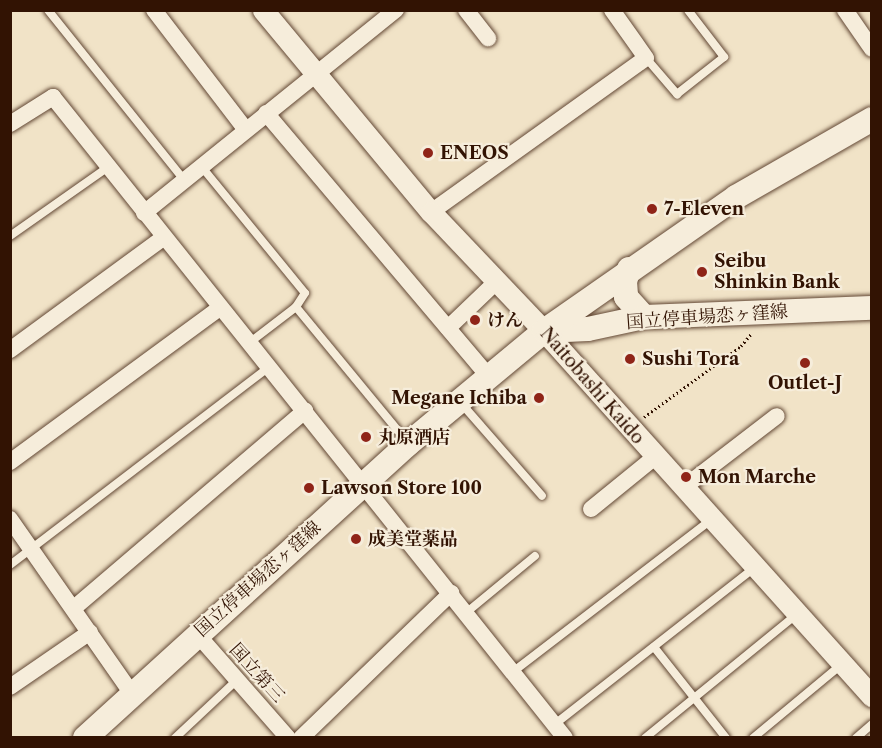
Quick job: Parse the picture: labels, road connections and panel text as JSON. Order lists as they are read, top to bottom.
{
  "streets": {
    "main road": ["国立停車場恋ヶ窪線"],
    "street": ["Naitobashi Kaido", "国立第三"]
  },
  "crossings": [
    ["国立停車場恋ヶ窪線", "Naitobashi Kaido"],
    ["国立停車場恋ヶ窪線", "国立第三"]
  ],
  "places": [
    "ENEOS",
    "7-Eleven",
    "Seibu Shinkin Bank",
    "けん",
    "Sushi Tora",
    "Outlet-J",
    "Megane Ichiba",
    "丸原酒店",
    "Mon Marche",
    "Lawson Store 100",
    "成美堂薬品"
  ]
}
